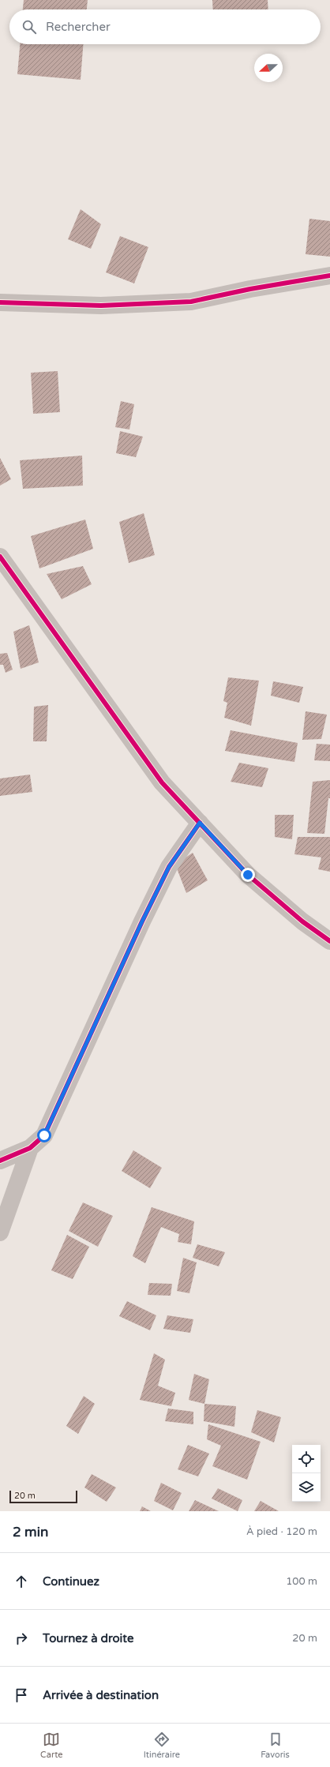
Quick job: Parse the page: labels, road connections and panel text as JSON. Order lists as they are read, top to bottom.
{
  "scale_bar": "20 m",
  "north": "left",
  "page": {
    "search": "Rechercher",
    "scale": "20 m",
    "heading": ["2 min", "À pied · 120 m"],
    "list": [
      ["Continuez", "100 m"],
      ["Tournez à droite", "20 m"],
      "Arrivée à destination"
    ],
    "nav": ["Carte", "Itinéraire", "Favoris"]
  }
}
